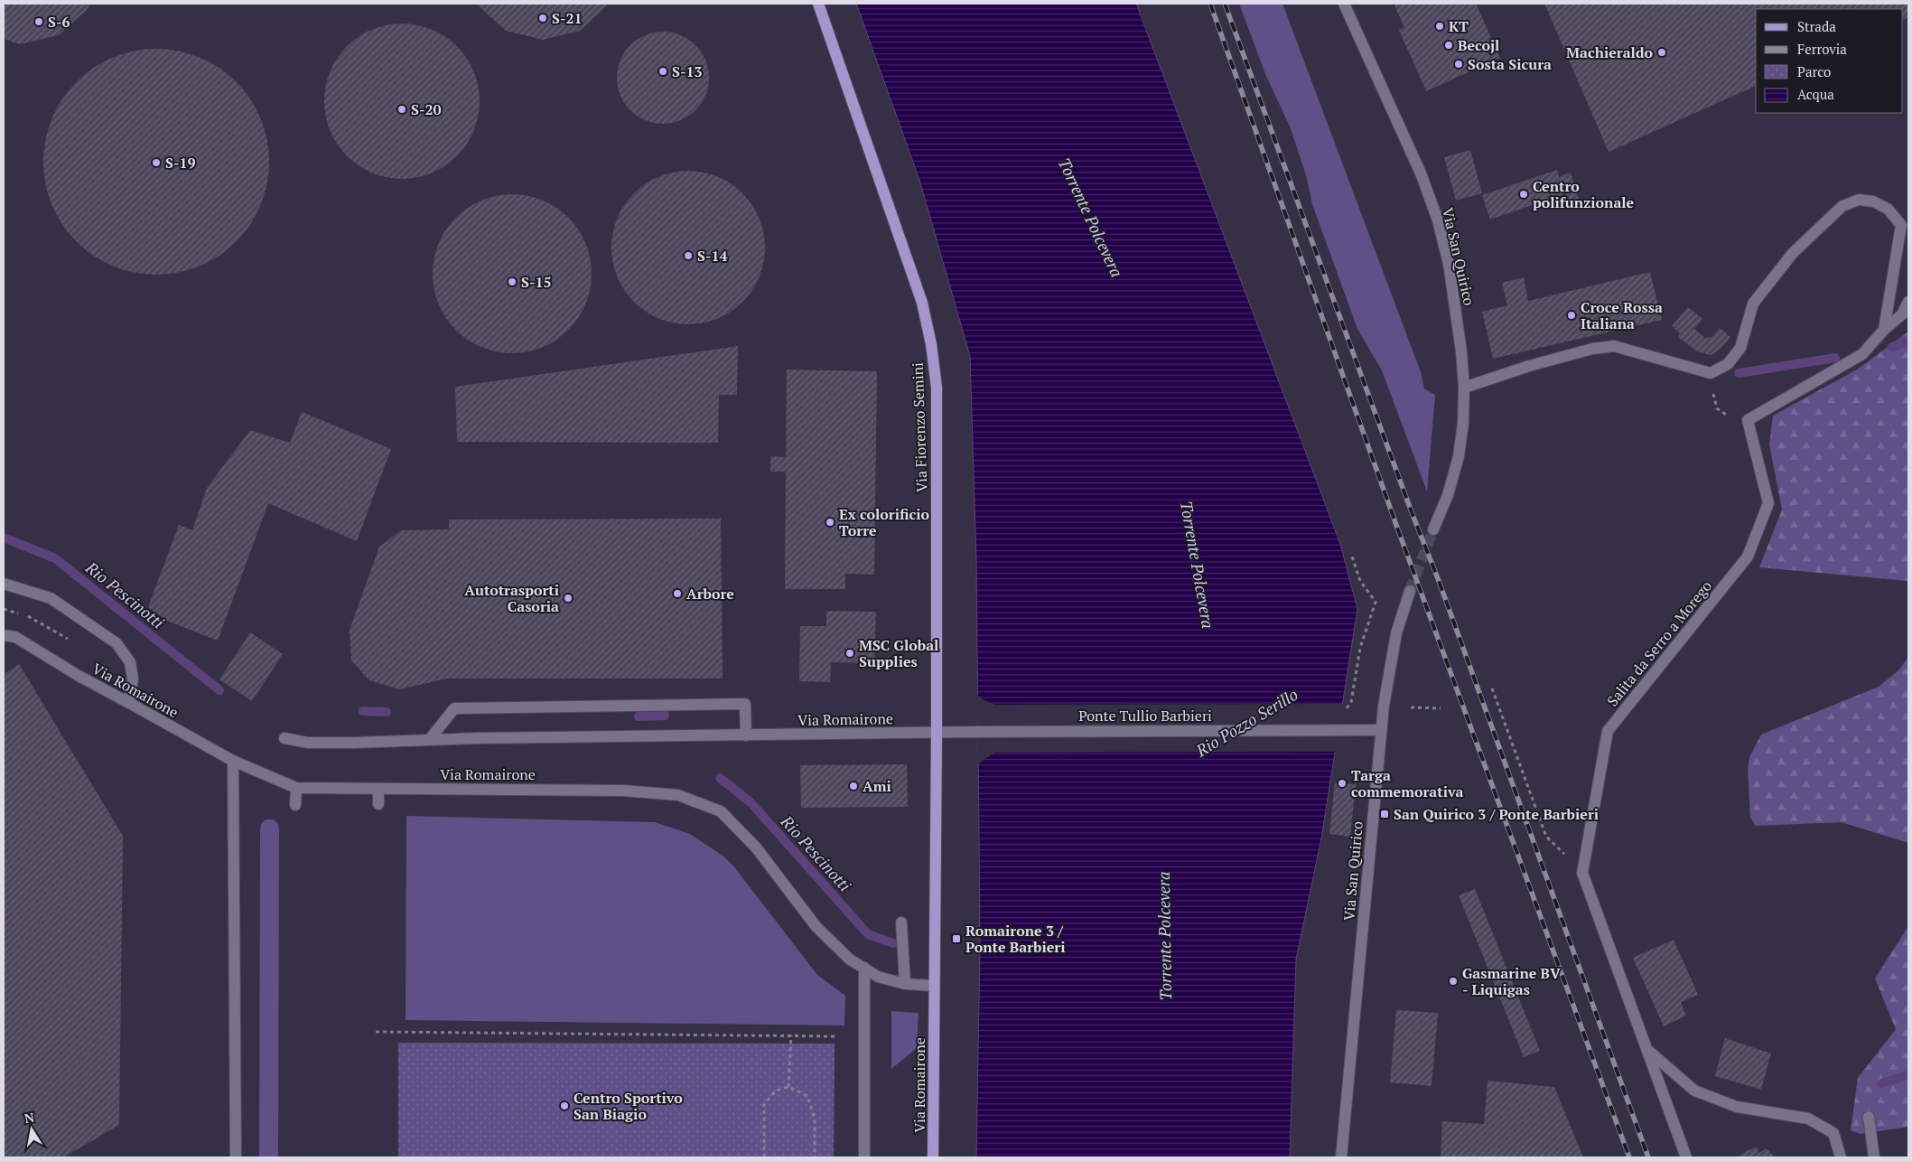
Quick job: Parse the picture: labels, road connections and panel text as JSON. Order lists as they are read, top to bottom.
{
  "streets": {
    "main road": ["Via Fiorenzo Semini", "Via Romairone"],
    "street": ["Via San Quirico", "Salita da Serro a Morego", "Ponte Tullio Barbieri"]
  },
  "crossings": [
    ["Via San Quirico", "Ponte Tullio Barbieri"],
    ["Via Fiorenzo Semini", "Via Romairone"],
    ["Via Fiorenzo Semini", "Ponte Tullio Barbieri"],
    ["Via Romairone", "Ponte Tullio Barbieri"]
  ],
  "water": ["Torrente Polcevera", "Rio Pescinotti", "Rio Pozzo Serillo"],
  "places": {
    "other": [
      "S-21",
      "S-6",
      "KT",
      "Becojl",
      "Machieraldo",
      "Sosta Sicura",
      "S-13",
      "S-20",
      "S-19",
      "Centro polifunzionale",
      "S-14",
      "S-15",
      "Croce Rossa Italiana",
      "Ex colorificio Torre",
      "Arbore",
      "Autotrasporti Casoria",
      "MSC Global Supplies",
      "Targa commemorativa",
      "Ami",
      "Gasmarine BV - Liquigas",
      "Centro Sportivo San Biagio"
    ],
    "transit": ["San Quirico 3 / Ponte Barbieri", "Romairone 3 / Ponte Barbieri"]
  },
  "legend": [
    "Strada",
    "Ferrovia",
    "Parco",
    "Acqua"
  ],
  "north": "top"
}
